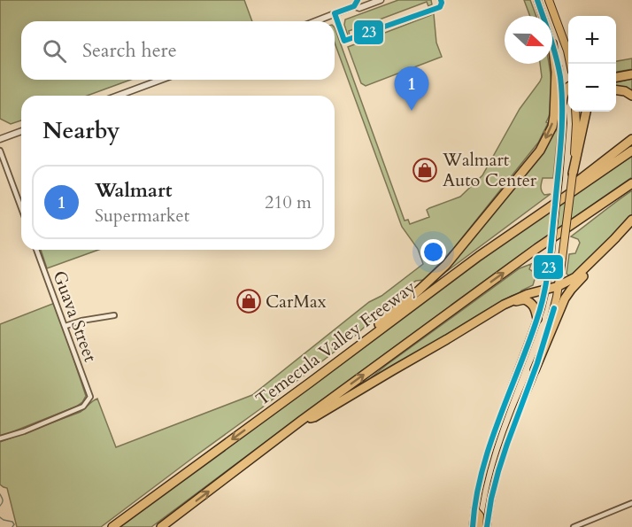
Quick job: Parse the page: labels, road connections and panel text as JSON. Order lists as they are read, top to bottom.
{
  "streets": {
    "highway": ["Temecula Valley Freeway"],
    "street": ["Guava Street"]
  },
  "places": {
    "shop": ["Walmart Auto Center", "CarMax"]
  },
  "lines": ["transit line 23"],
  "north": "right",
  "page": {
    "map_buttons": ["+", "−"],
    "search": "Search here",
    "pins": "1",
    "heading": "Nearby",
    "list": [
      {
        "mark": "1",
        "name": "Walmart",
        "note": "Supermarket",
        "value": "210 m"
      }
    ]
  }
}
